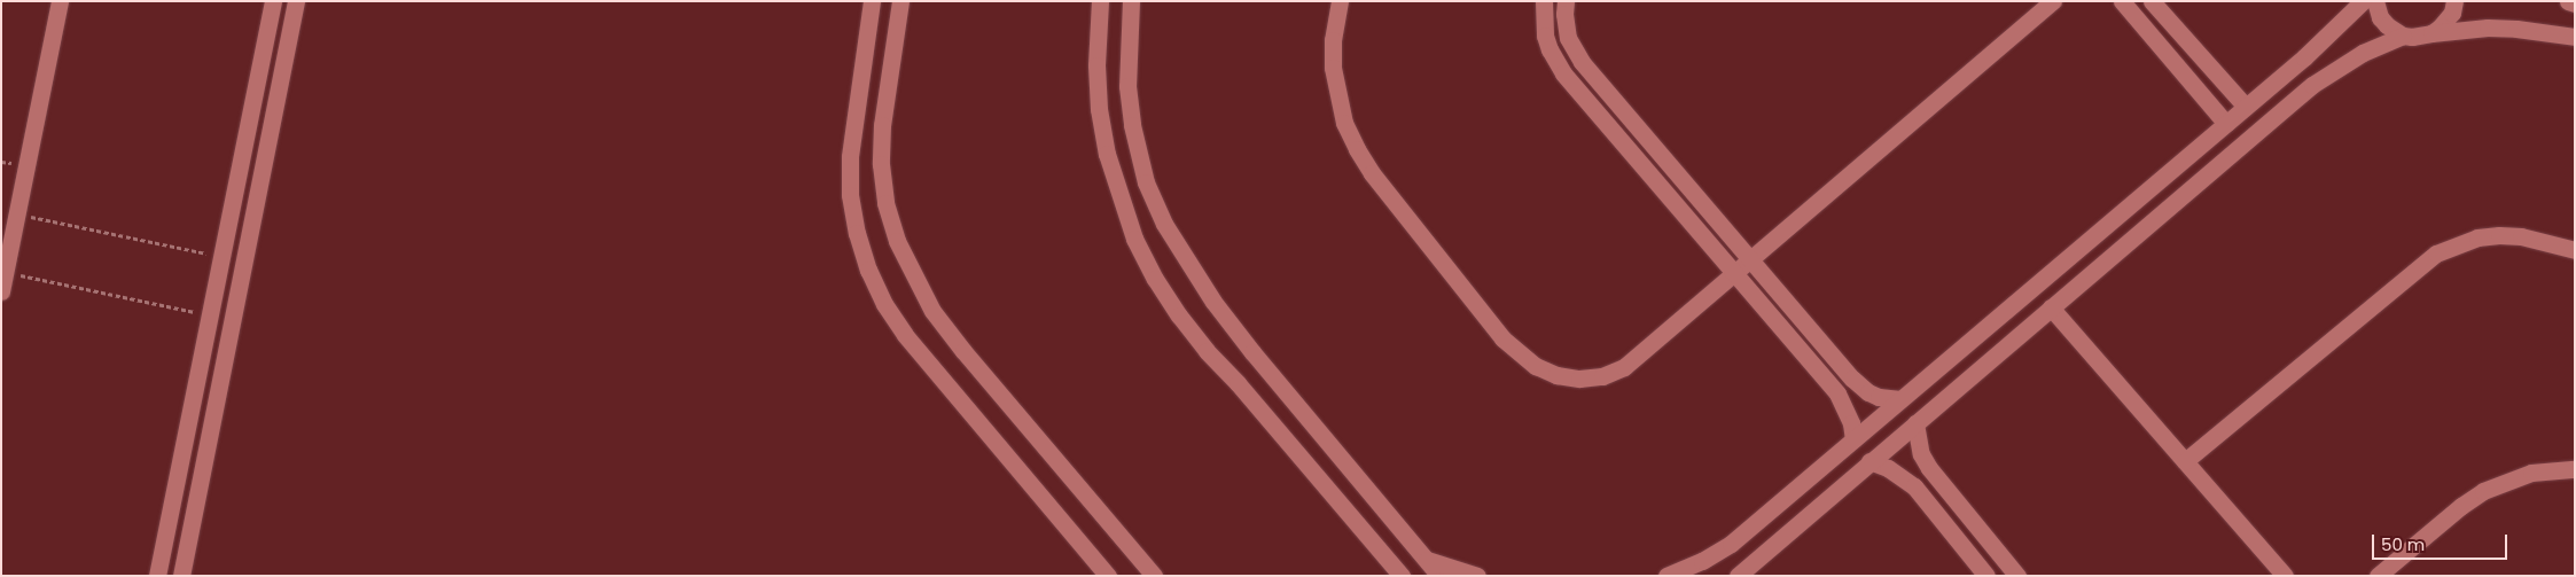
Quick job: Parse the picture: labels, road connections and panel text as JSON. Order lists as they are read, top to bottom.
{
  "scale_bar": "50 m"
}
